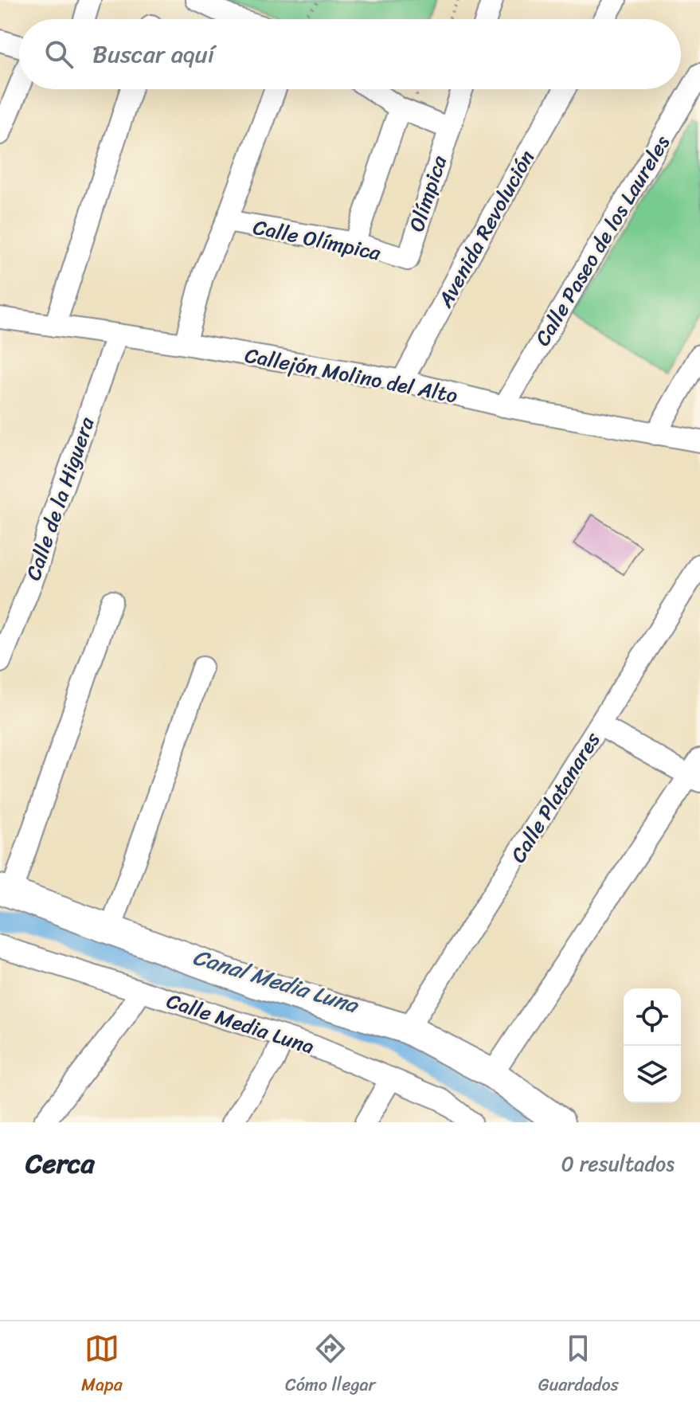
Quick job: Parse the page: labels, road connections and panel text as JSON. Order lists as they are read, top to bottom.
{
  "streets": {
    "street": [
      "Olímpica",
      "Avenida Revolución",
      "Calle Olímpica",
      "Calle Paseo de los Laureles",
      "Callejón Molino del Alto",
      "Calle de la Higuera",
      "Calle Platanares",
      "Calle Media Luna"
    ]
  },
  "crossings": [
    ["Olímpica", "Calle Olímpica"],
    ["Avenida Revolución", "Callejón Molino del Alto"],
    ["Calle Paseo de los Laureles", "Callejón Molino del Alto"],
    ["Callejón Molino del Alto", "Calle de la Higuera"]
  ],
  "water": ["Canal Media Luna"],
  "page": {
    "search": "Buscar aquí",
    "heading": ["Cerca", "0 resultados"],
    "nav": ["Mapa", "Cómo llegar", "Guardados"]
  }
}
